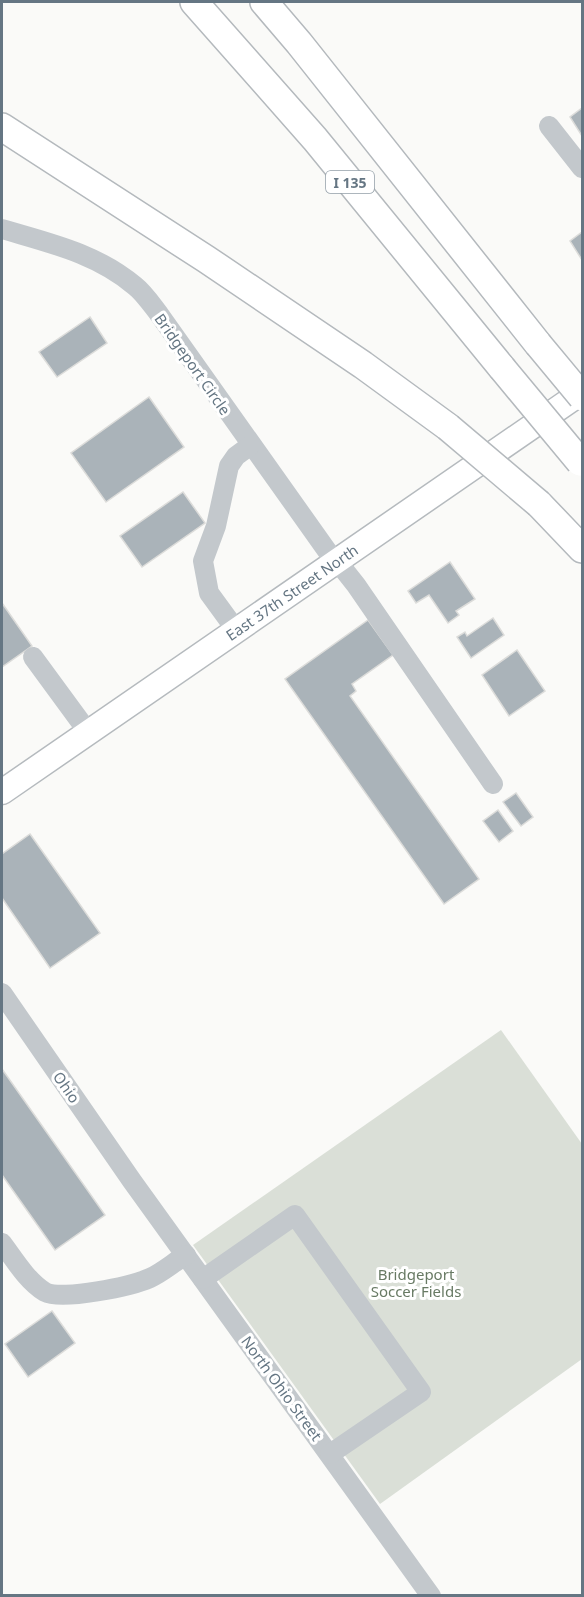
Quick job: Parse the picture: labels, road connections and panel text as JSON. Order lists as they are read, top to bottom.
{
  "streets": {
    "highway": ["I 135"],
    "main road": ["East 37th Street North"],
    "street": ["Bridgeport Circle", "Ohio", "North Ohio Street"]
  },
  "crossings": [
    ["Bridgeport Circle", "East 37th Street North"],
    ["Ohio", "North Ohio Street"]
  ],
  "parks": ["Bridgeport Soccer Fields"]
}
